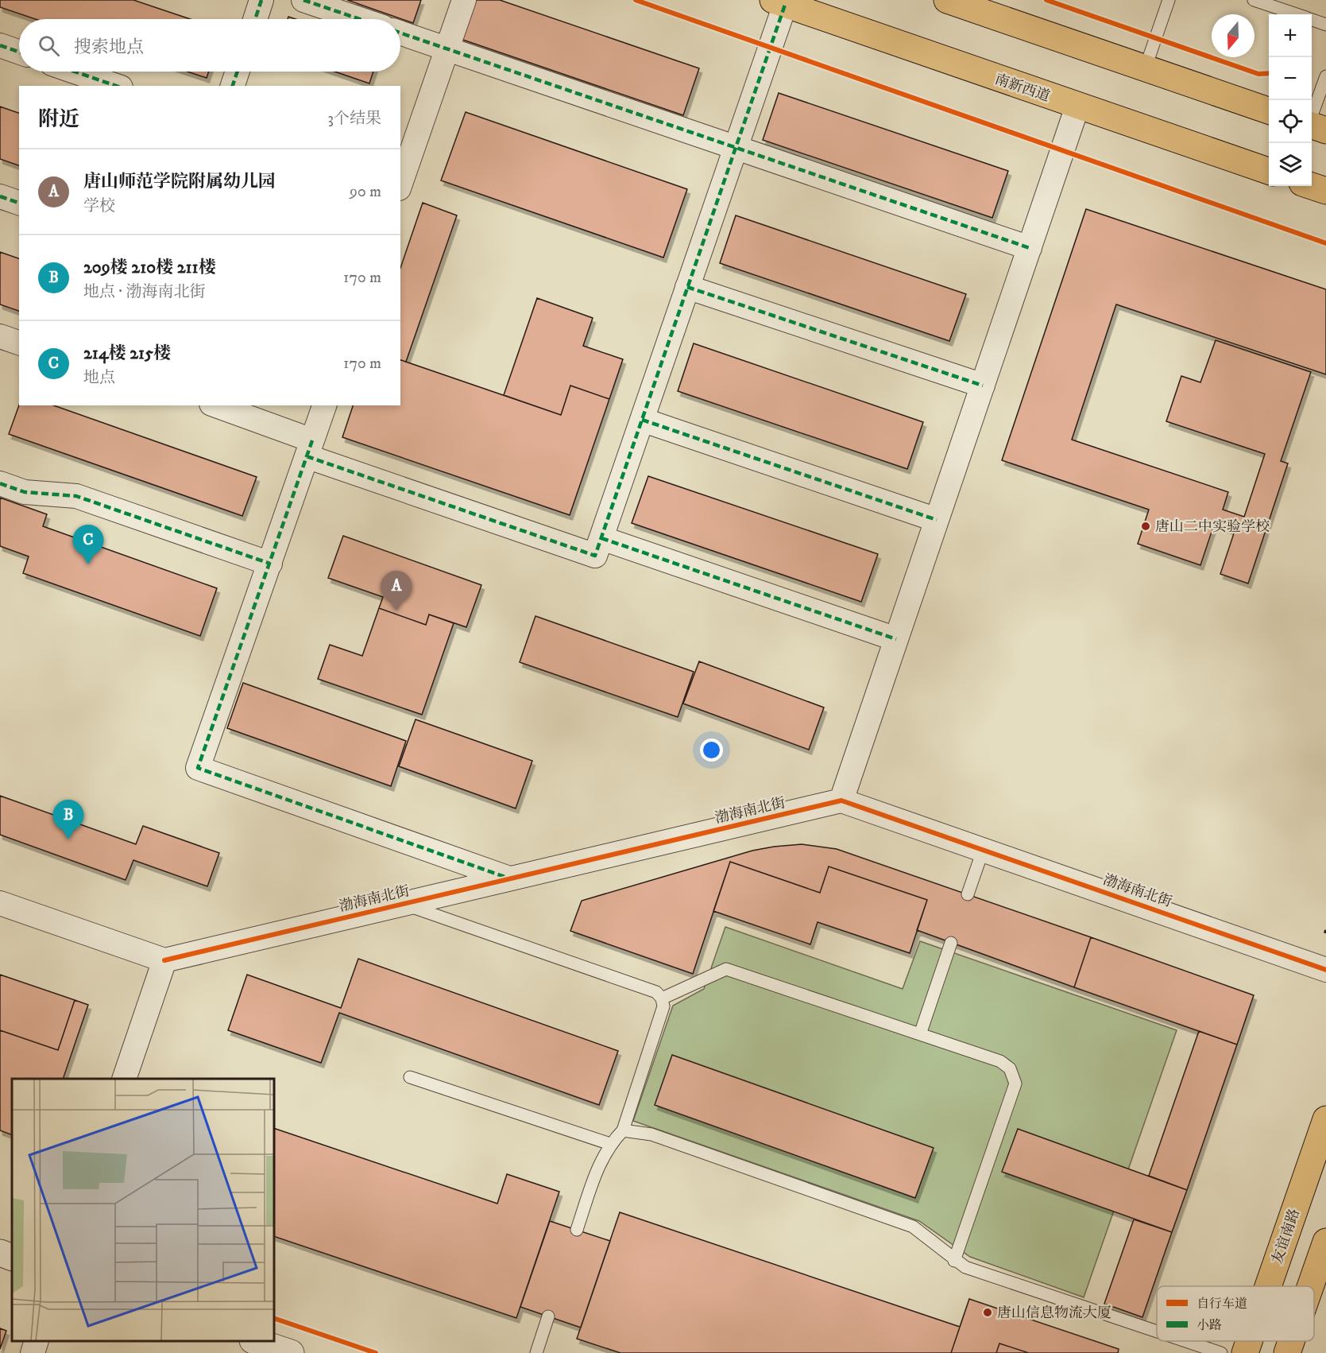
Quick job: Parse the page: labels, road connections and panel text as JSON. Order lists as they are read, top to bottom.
{
  "streets": {
    "main road": ["南新西道", "友谊南路"],
    "street": ["渤海南北街"]
  },
  "places": ["唐山二中实验学校", "唐山信息物流大厦"],
  "legend": ["自行车道", "小路"],
  "north": "bottom",
  "page": {
    "map_buttons": ["+", "−"],
    "search": "搜索地点",
    "heading": ["附近", "3个结果"],
    "list": [
      {
        "mark": "A",
        "name": "唐山师范学院附属幼儿园",
        "note": "学校",
        "value": "90 m"
      },
      {
        "mark": "B",
        "name": "209楼 210楼 211楼",
        "note": "地点 · 渤海南北街",
        "value": "170 m"
      },
      {
        "mark": "C",
        "name": "214楼 215楼",
        "note": "地点",
        "value": "170 m"
      }
    ],
    "pins": ["C", "A", "B"]
  }
}
